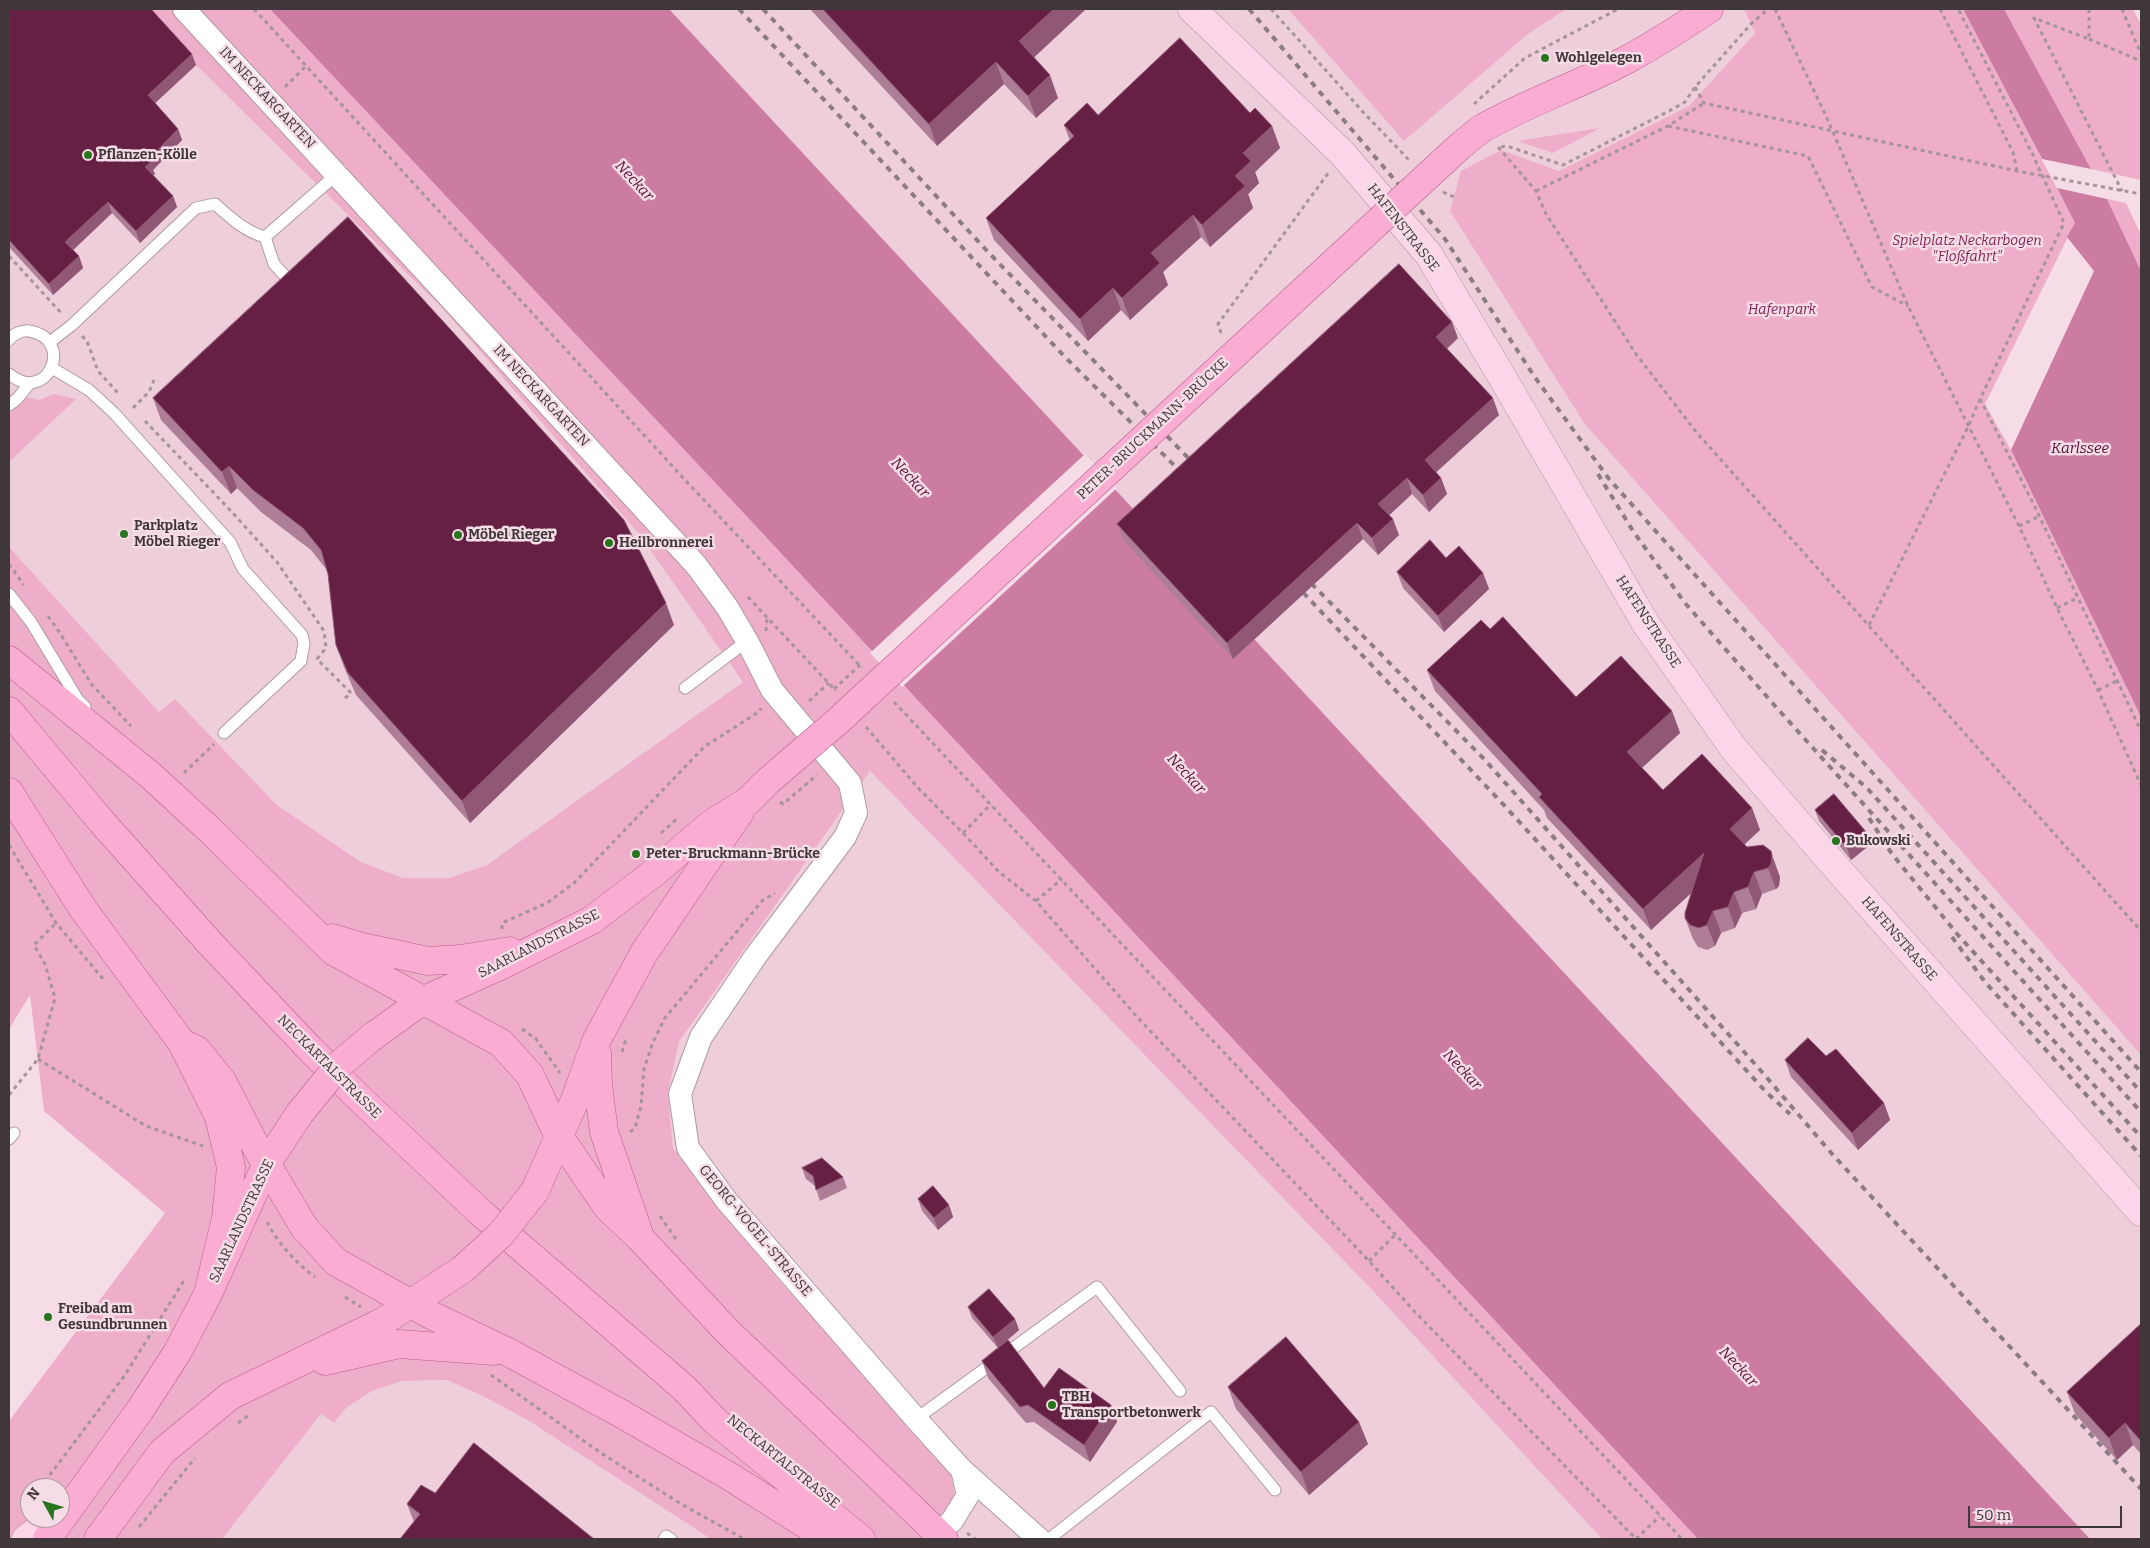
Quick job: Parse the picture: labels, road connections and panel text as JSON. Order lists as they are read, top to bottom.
{
  "streets": {
    "main road": [
      "HAFENSTRASSE",
      "PETER-BRUCKMANN-BRÜCKE",
      "SAARLANDSTRASSE",
      "NECKARTALSTRASSE"
    ],
    "street": ["IM NECKARGARTEN", "GEORG-VOGEL-STRASSE"]
  },
  "crossings": [
    ["IM NECKARGARTEN", "GEORG-VOGEL-STRASSE"],
    ["PETER-BRUCKMANN-BRÜCKE", "SAARLANDSTRASSE"]
  ],
  "water": ["Neckar", "Karlssee"],
  "parks": ["Spielplatz Neckarbogen \"Floßfahrt\"", "Hafenpark"],
  "places": [
    "Wohlgelegen",
    "Pflanzen-Kölle",
    "Parkplatz Möbel Rieger",
    "Möbel Rieger",
    "Heilbronnerei",
    "Bukowski",
    "Peter-Bruckmann-Brücke",
    "Freibad am Gesundbrunnen",
    "TBH Transportbetonwerk"
  ],
  "scale_bar": "50 m",
  "north": "top left"
}
